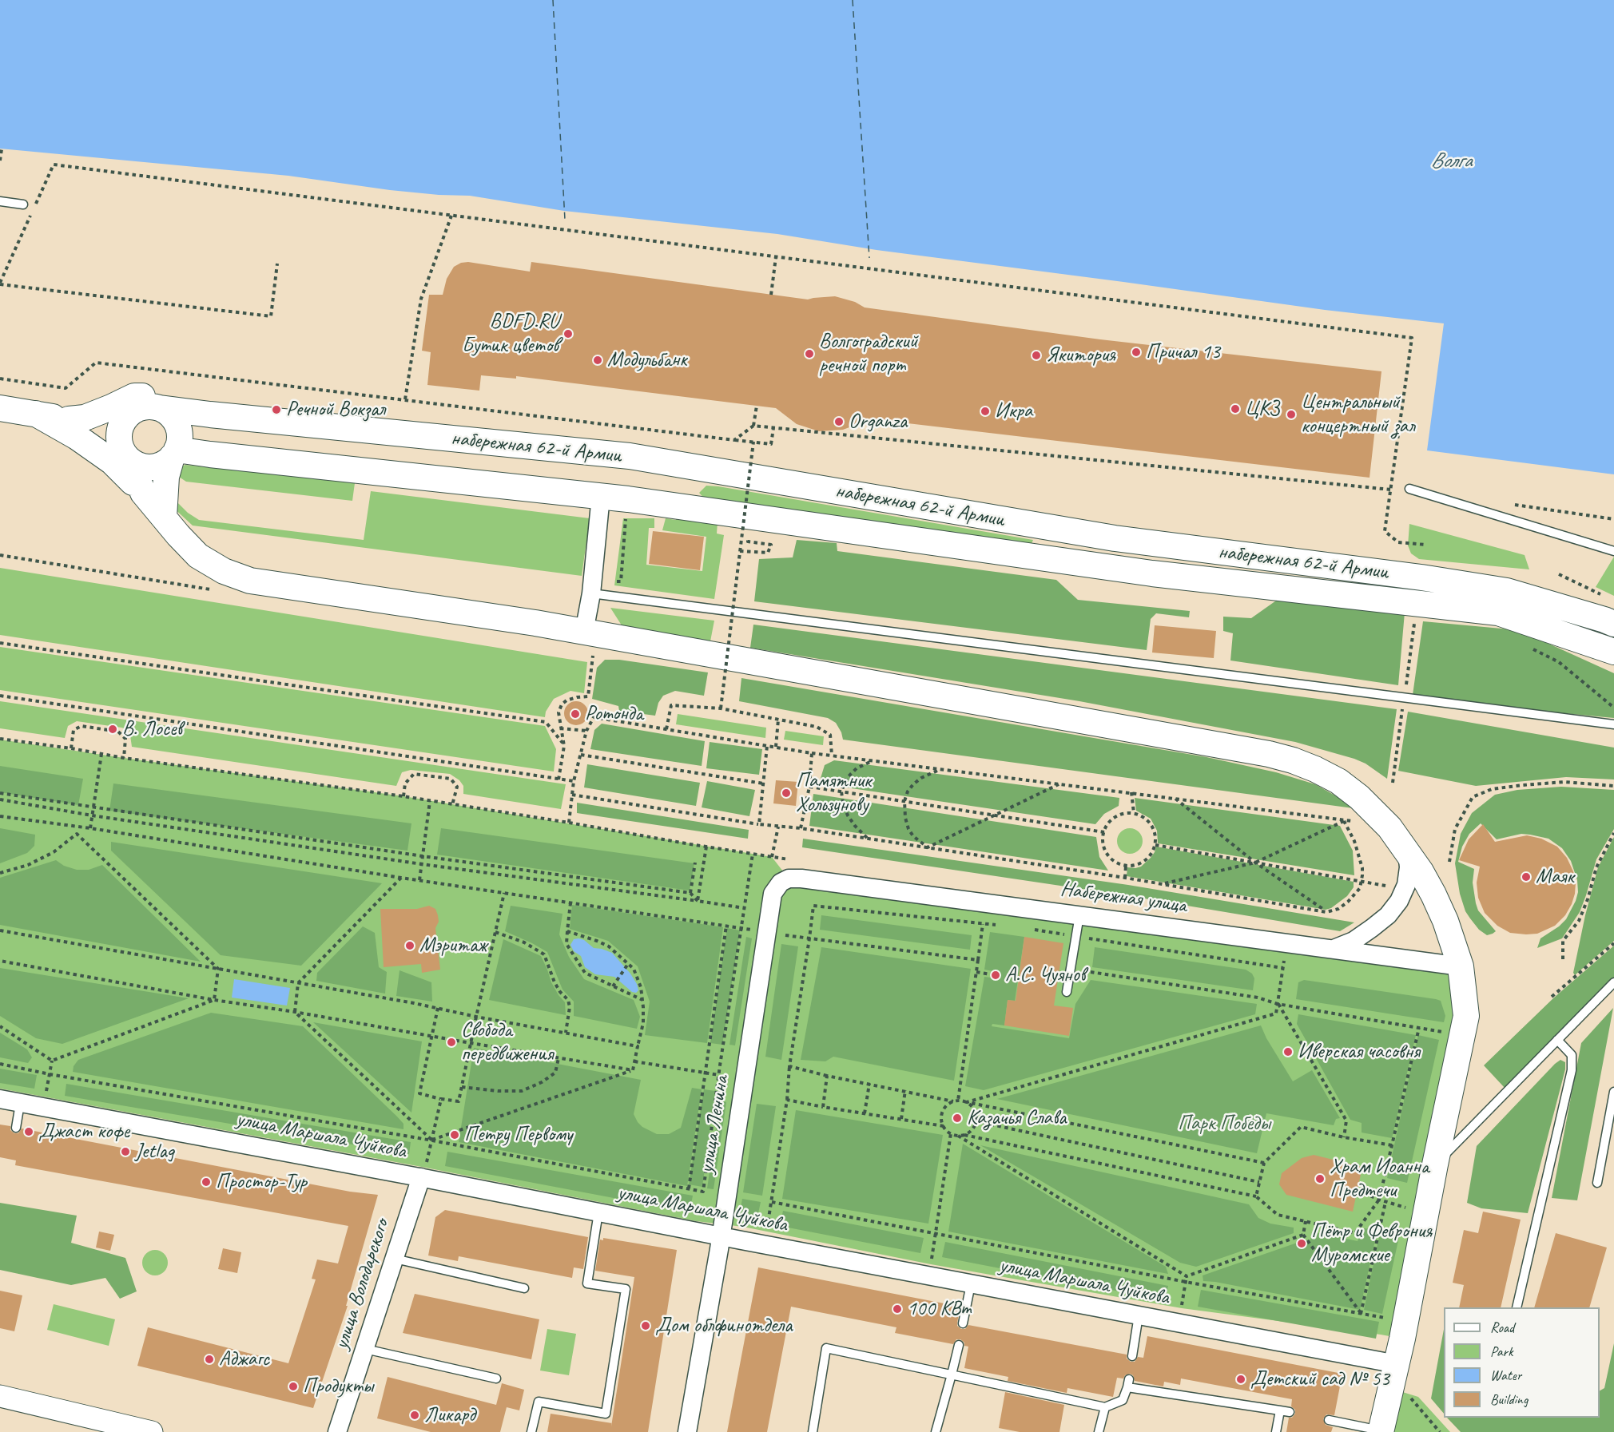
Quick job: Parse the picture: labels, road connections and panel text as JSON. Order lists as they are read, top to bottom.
{
  "streets": {
    "main road": ["набережная 62-й Армии"],
    "street": [
      "Набережная улица",
      "улица Ленина",
      "улица Маршала Чуйкова",
      "улица Володарского"
    ]
  },
  "crossings": [
    ["Набережная улица", "улица Ленина"],
    ["улица Ленина", "улица Маршала Чуйкова"],
    ["улица Маршала Чуйкова", "улица Володарского"]
  ],
  "water": ["Волга"],
  "parks": ["Парк Победы"],
  "places": [
    "BDFD.RU Бутик цветов",
    "Причал 13",
    "Волгоградский речной порт",
    "Якитория",
    "Модульбанк",
    "ЦКЗ",
    "Речной Вокзал",
    "Икра",
    "Центральный концертный зал",
    "Organza",
    "Ротонда",
    "В. Лосев",
    "Памятник Хользунову",
    "Маяк",
    "Мэритаж",
    "А.С. Чуянов",
    "Свобода передвижения",
    "Иверская часовня",
    "Казачья Слава",
    "Джаст кофе",
    "Петру Первому",
    "Jetlag",
    "Храм Иоанна Предтечи",
    "Простор-Тур",
    "Пётр и Феврония Муромские",
    "100 КВт",
    "Дом облфинотдела",
    "Аджагс",
    "Детский сад № 53",
    "Продукты",
    "Ликард"
  ],
  "legend": [
    "Road",
    "Park",
    "Water",
    "Building"
  ]
}
